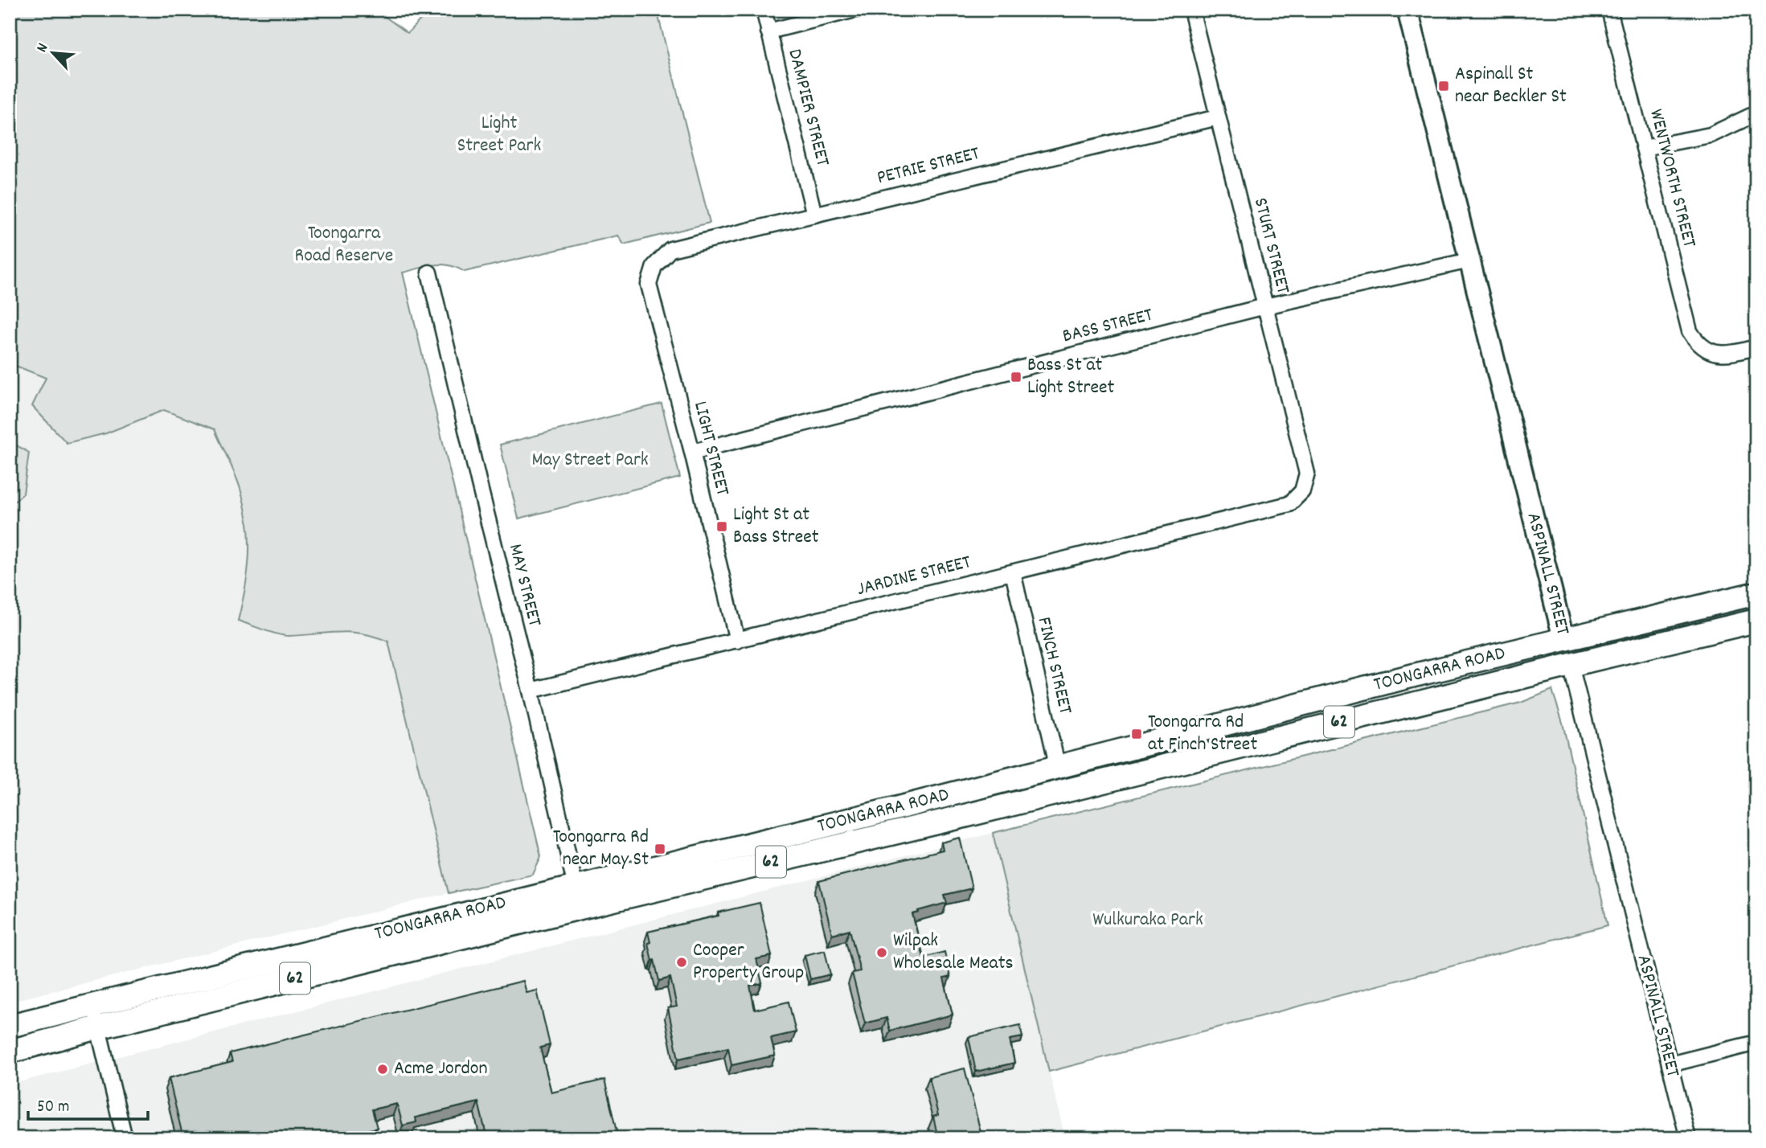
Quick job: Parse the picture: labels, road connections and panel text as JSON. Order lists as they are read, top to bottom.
{
  "streets": {
    "main road": ["ASPINALL STREET", "TOONGARRA ROAD", "62"],
    "street": [
      "DAMPIER STREET",
      "PETRIE STREET",
      "WENTWORTH STREET",
      "STURT STREET",
      "BASS STREET",
      "LIGHT STREET",
      "JARDINE STREET",
      "MAY STREET",
      "FINCH STREET"
    ]
  },
  "crossings": [
    ["DAMPIER STREET", "PETRIE STREET"],
    ["PETRIE STREET", "STURT STREET"],
    ["PETRIE STREET", "LIGHT STREET"],
    ["STURT STREET", "BASS STREET"],
    ["STURT STREET", "JARDINE STREET"],
    ["BASS STREET", "LIGHT STREET"],
    ["BASS STREET", "ASPINALL STREET"],
    ["LIGHT STREET", "JARDINE STREET"],
    ["ASPINALL STREET", "TOONGARRA ROAD"],
    ["JARDINE STREET", "MAY STREET"],
    ["JARDINE STREET", "FINCH STREET"],
    ["MAY STREET", "TOONGARRA ROAD"],
    ["FINCH STREET", "TOONGARRA ROAD"]
  ],
  "parks": [
    "Light Street Park",
    "Toongarra Road Reserve",
    "May Street Park",
    "Wulkuraka Park"
  ],
  "places": {
    "transit": [
      "Aspinall St near Beckler St",
      "Bass St at Light Street",
      "Light St at Bass Street",
      "Toongarra Rd at Finch Street",
      "Toongarra Rd near May St"
    ],
    "other": ["Wilpak Wholesale Meats", "Cooper Property Group", "Acme Jordon"]
  },
  "scale_bar": "50 m",
  "north": "top left"
}
